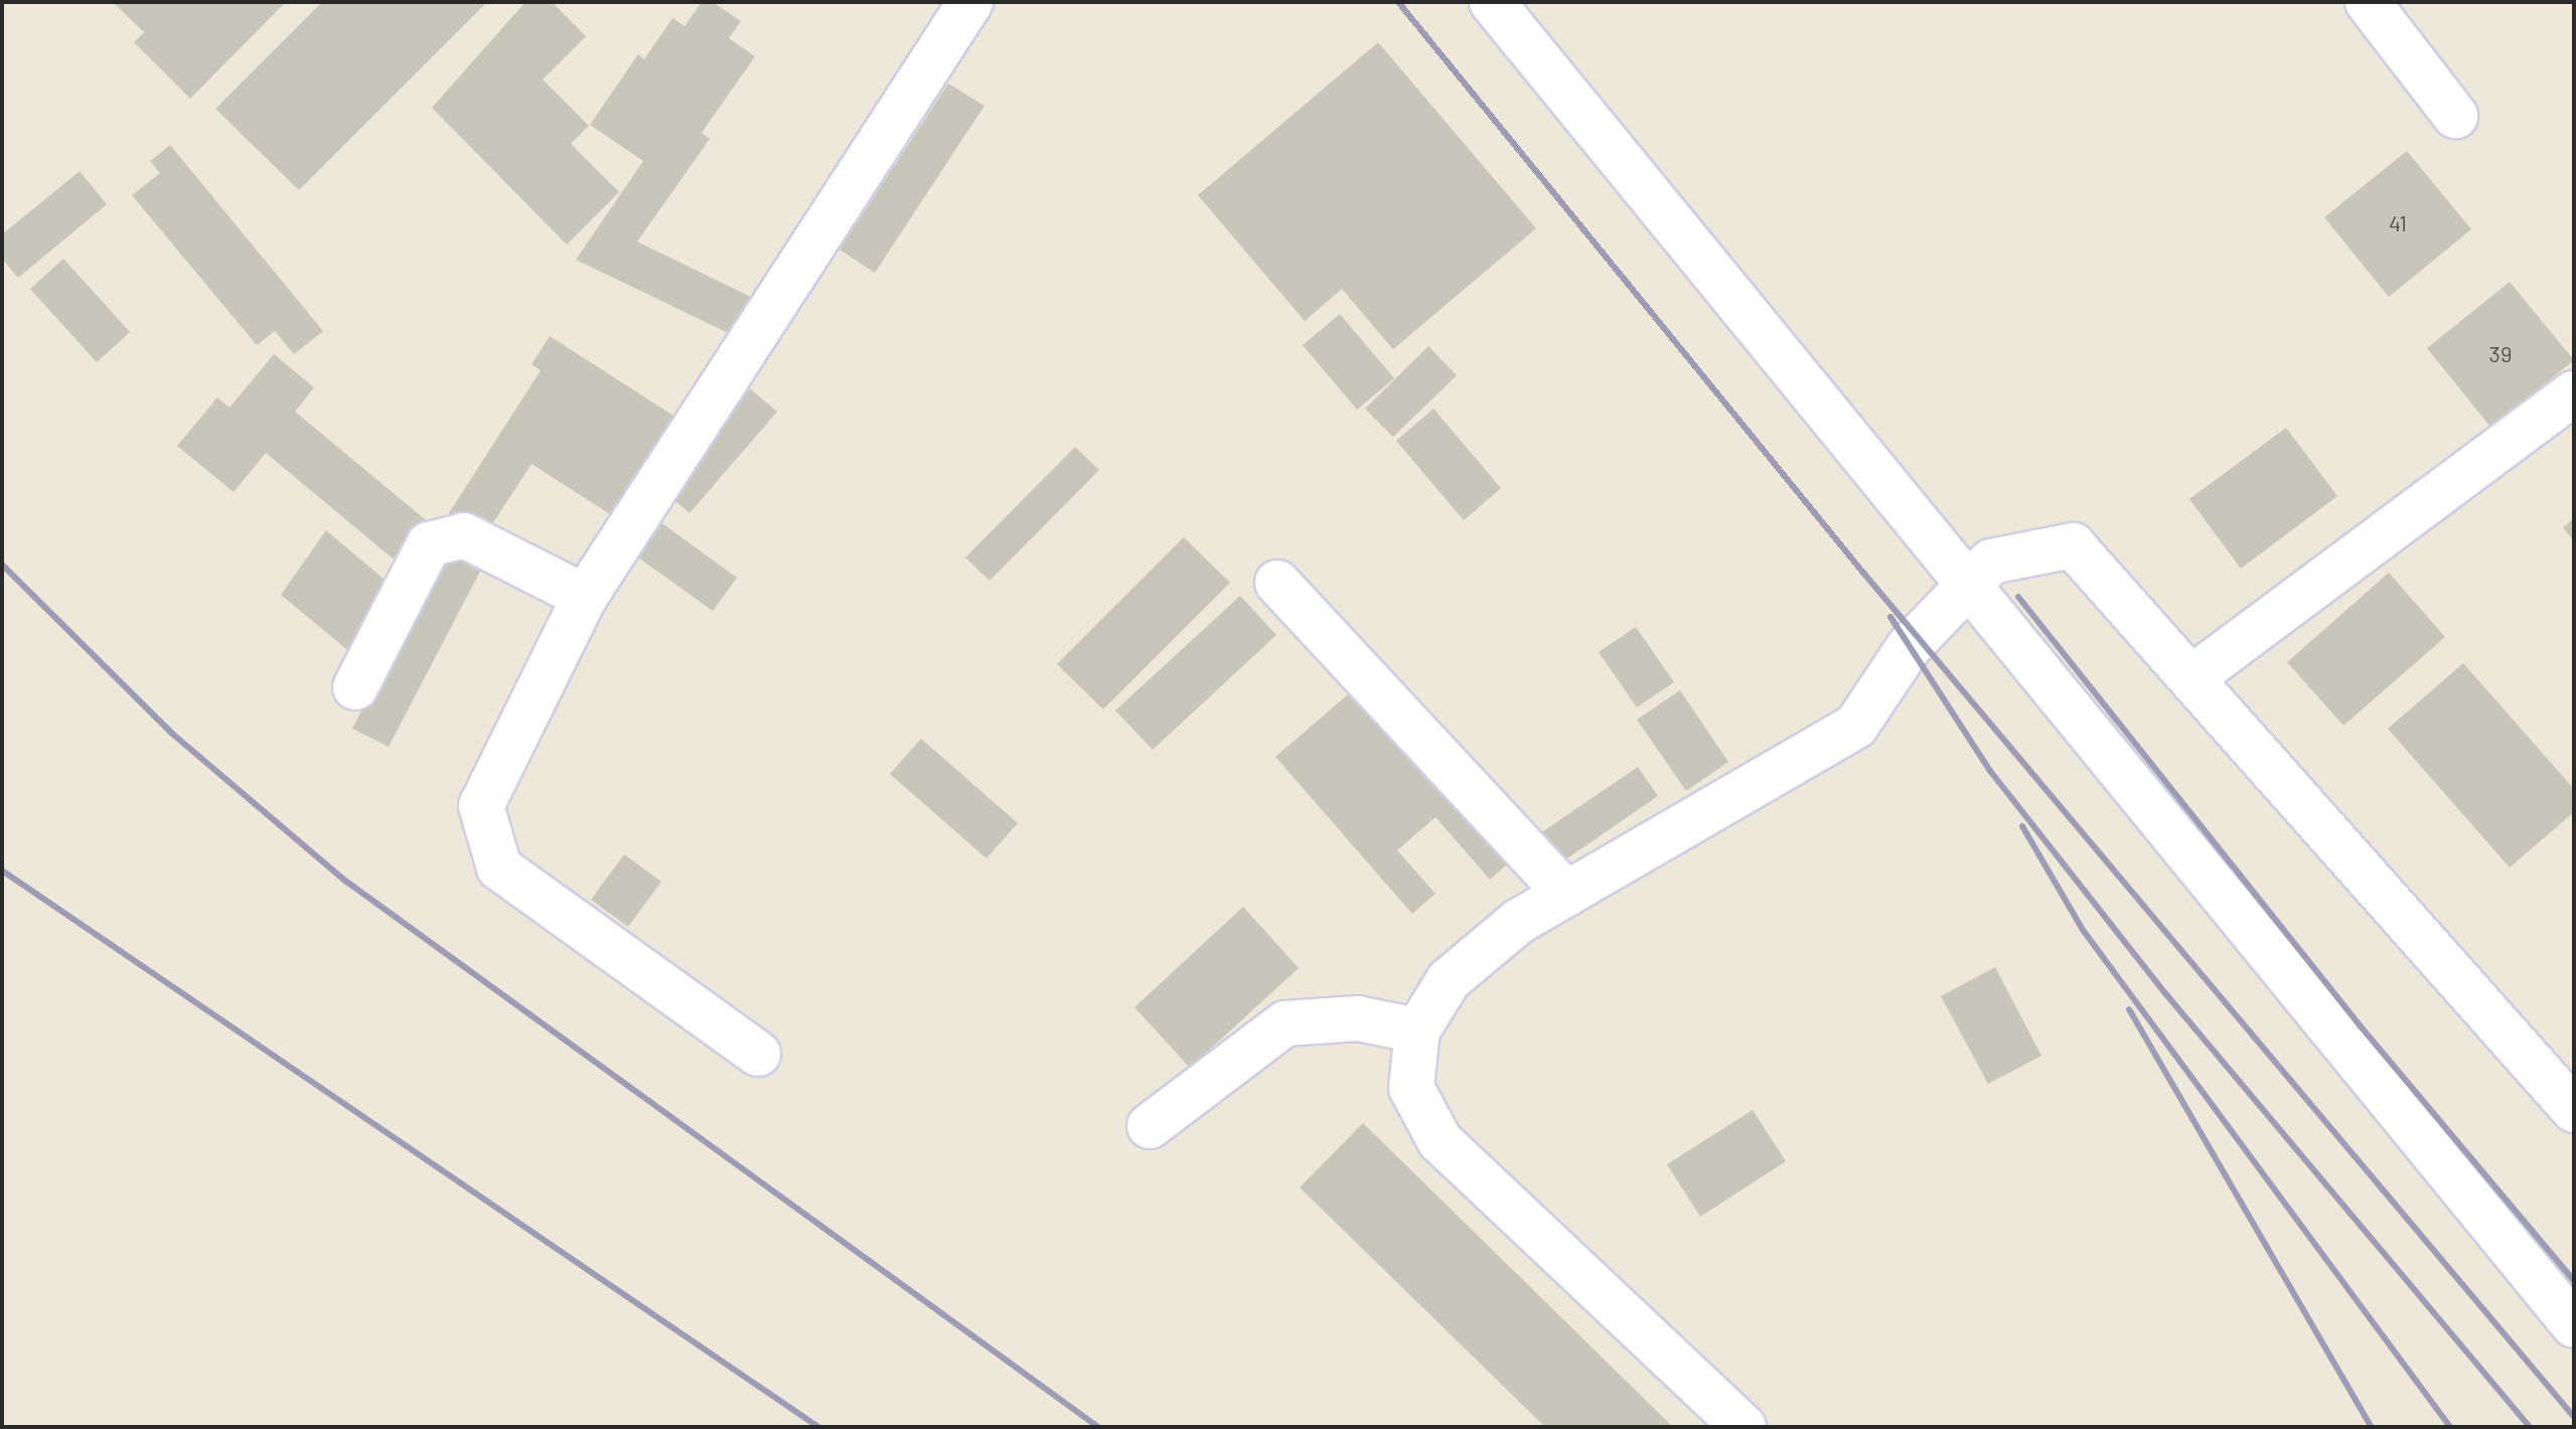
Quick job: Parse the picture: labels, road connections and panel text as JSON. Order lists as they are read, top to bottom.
{
  "house_numbers": ["41", "39"]
}
